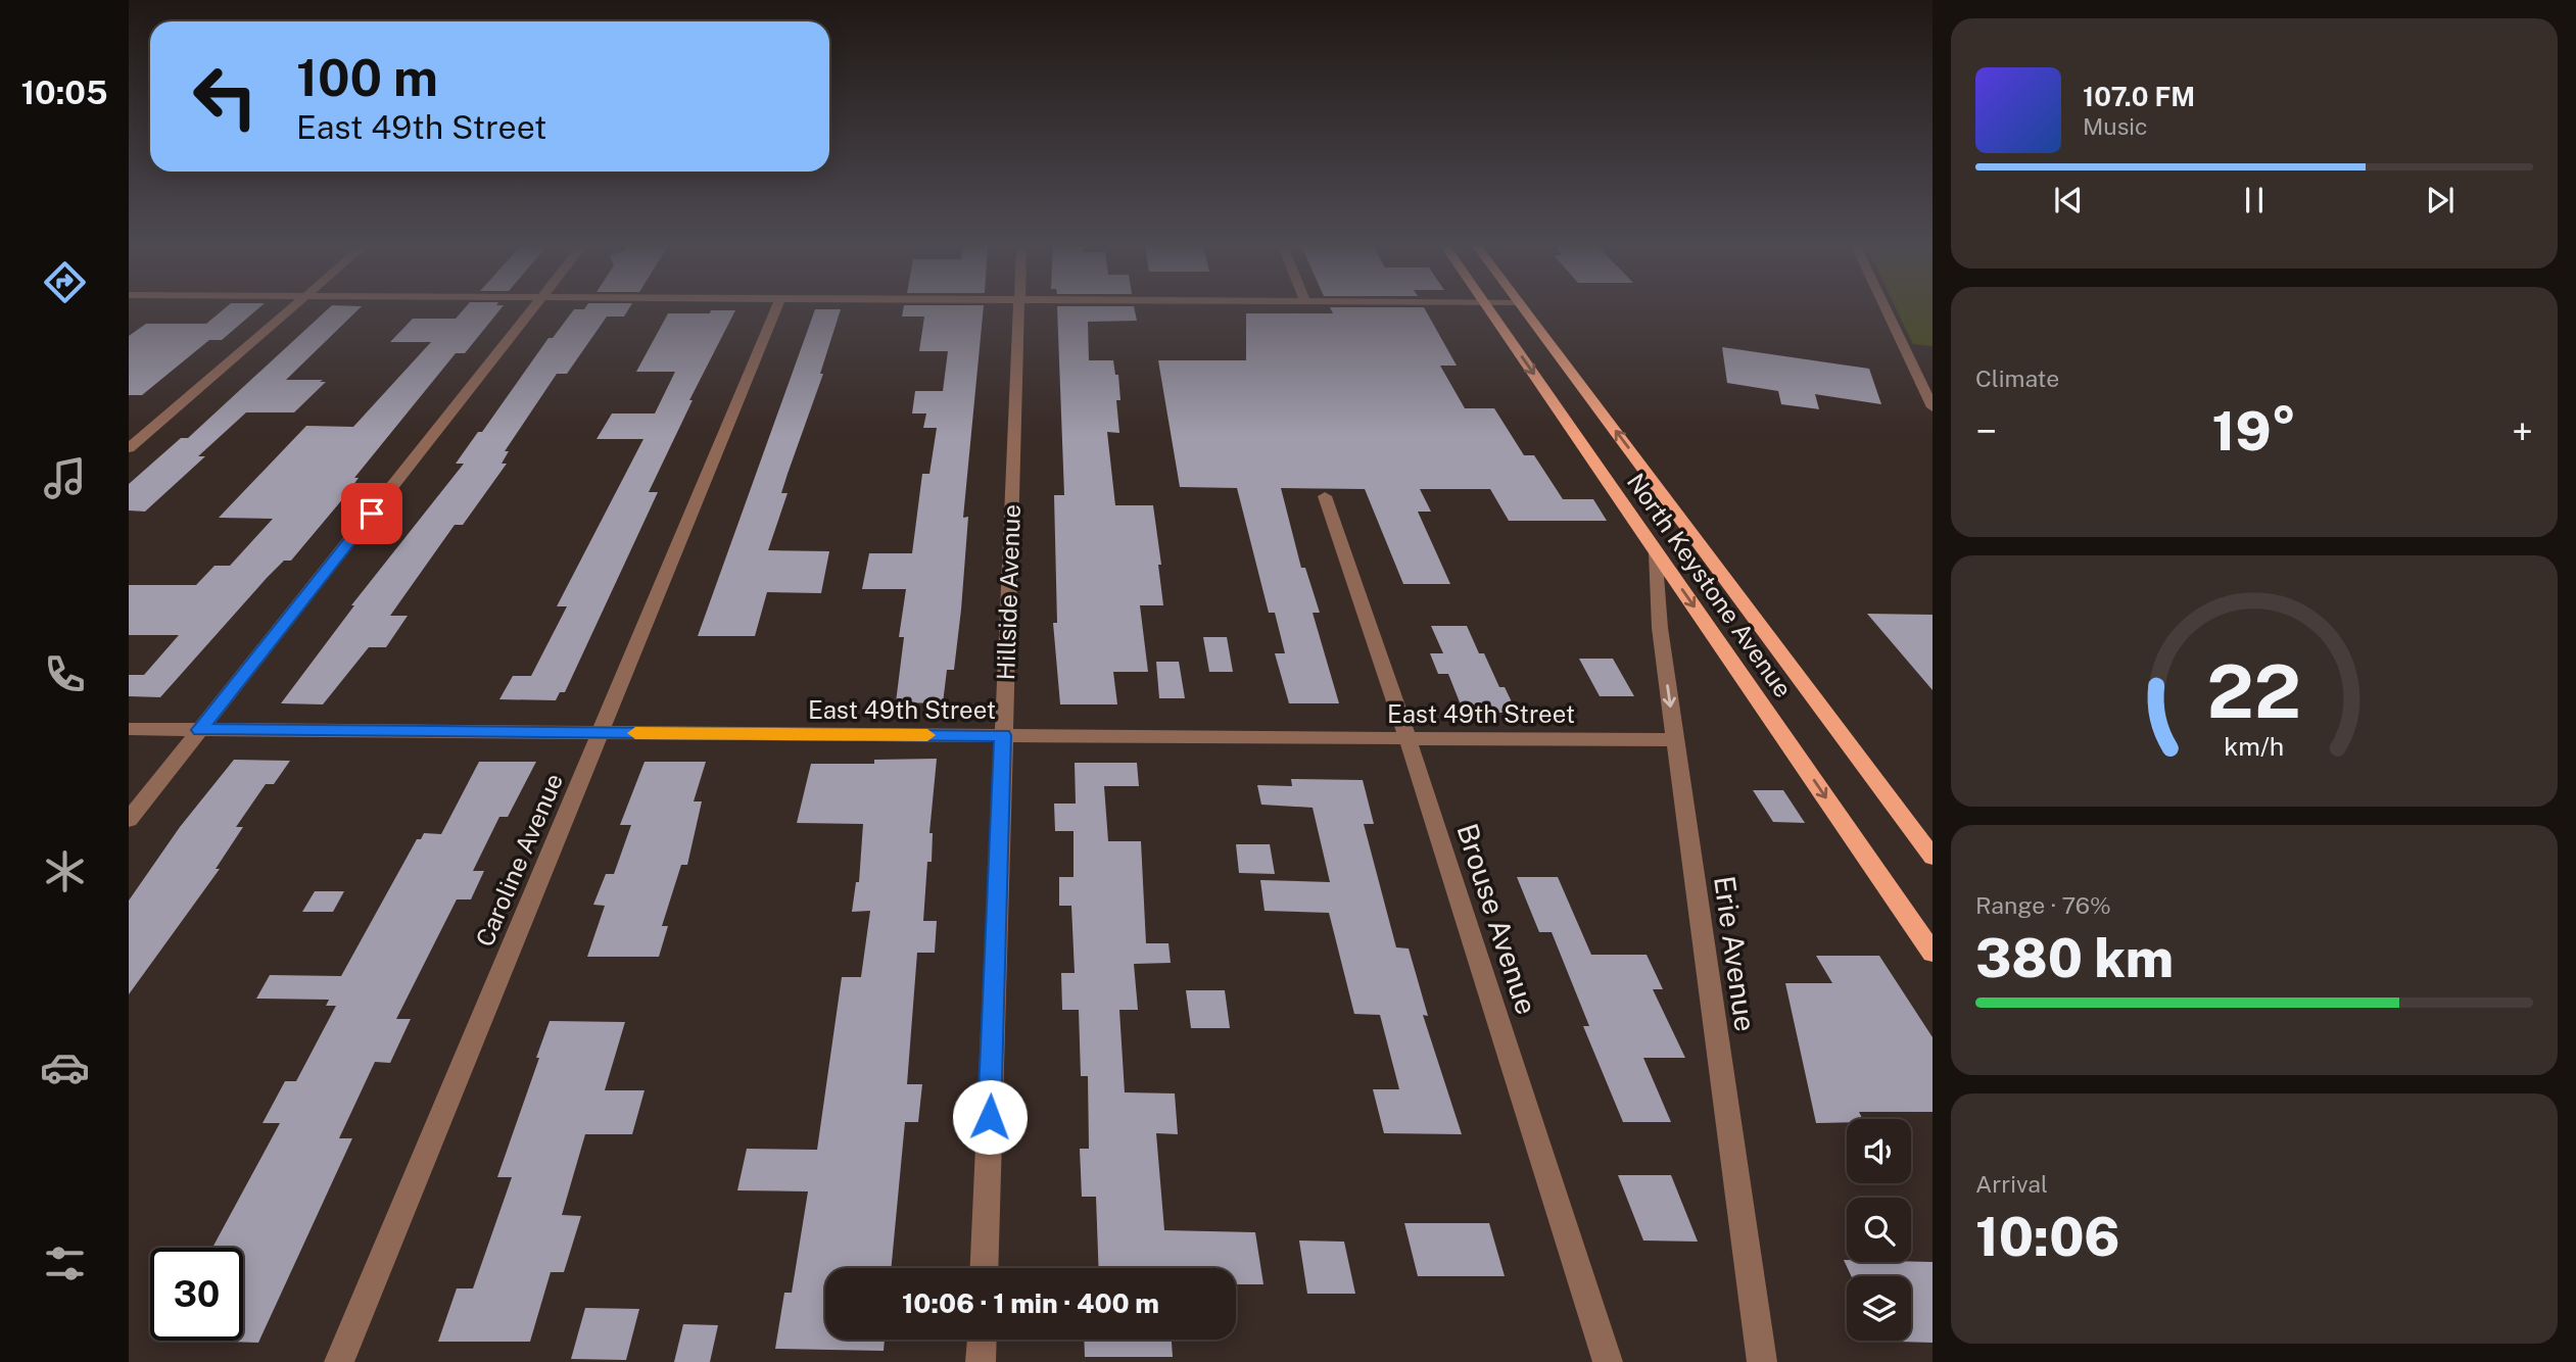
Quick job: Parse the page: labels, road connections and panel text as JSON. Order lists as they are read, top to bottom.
{
  "streets": {
    "main road": ["North Keystone Avenue"],
    "street": [
      "Hillside Avenue",
      "East 49th Street",
      "Caroline Avenue",
      "Brouse Avenue",
      "Erie Avenue"
    ]
  },
  "crossings": [
    ["North Keystone Avenue", "Erie Avenue"],
    ["Hillside Avenue", "East 49th Street"],
    ["East 49th Street", "Caroline Avenue"],
    ["East 49th Street", "Brouse Avenue"],
    ["East 49th Street", "Erie Avenue"]
  ],
  "page": {
    "tabs": "10:05",
    "turn": ["100 m", "East 49th Street"],
    "song": ["107.0 FM", "Music"],
    "tile": [
      "Climate",
      ["Range · 76%", "380 km"],
      ["Arrival", "10:06"]
    ],
    "heat": ["−", "19°", "+"],
    "limit": "30",
    "trip": "10:06 · 1 min · 400 m",
    "gauge": ["22", "km/h"]
  }
}
